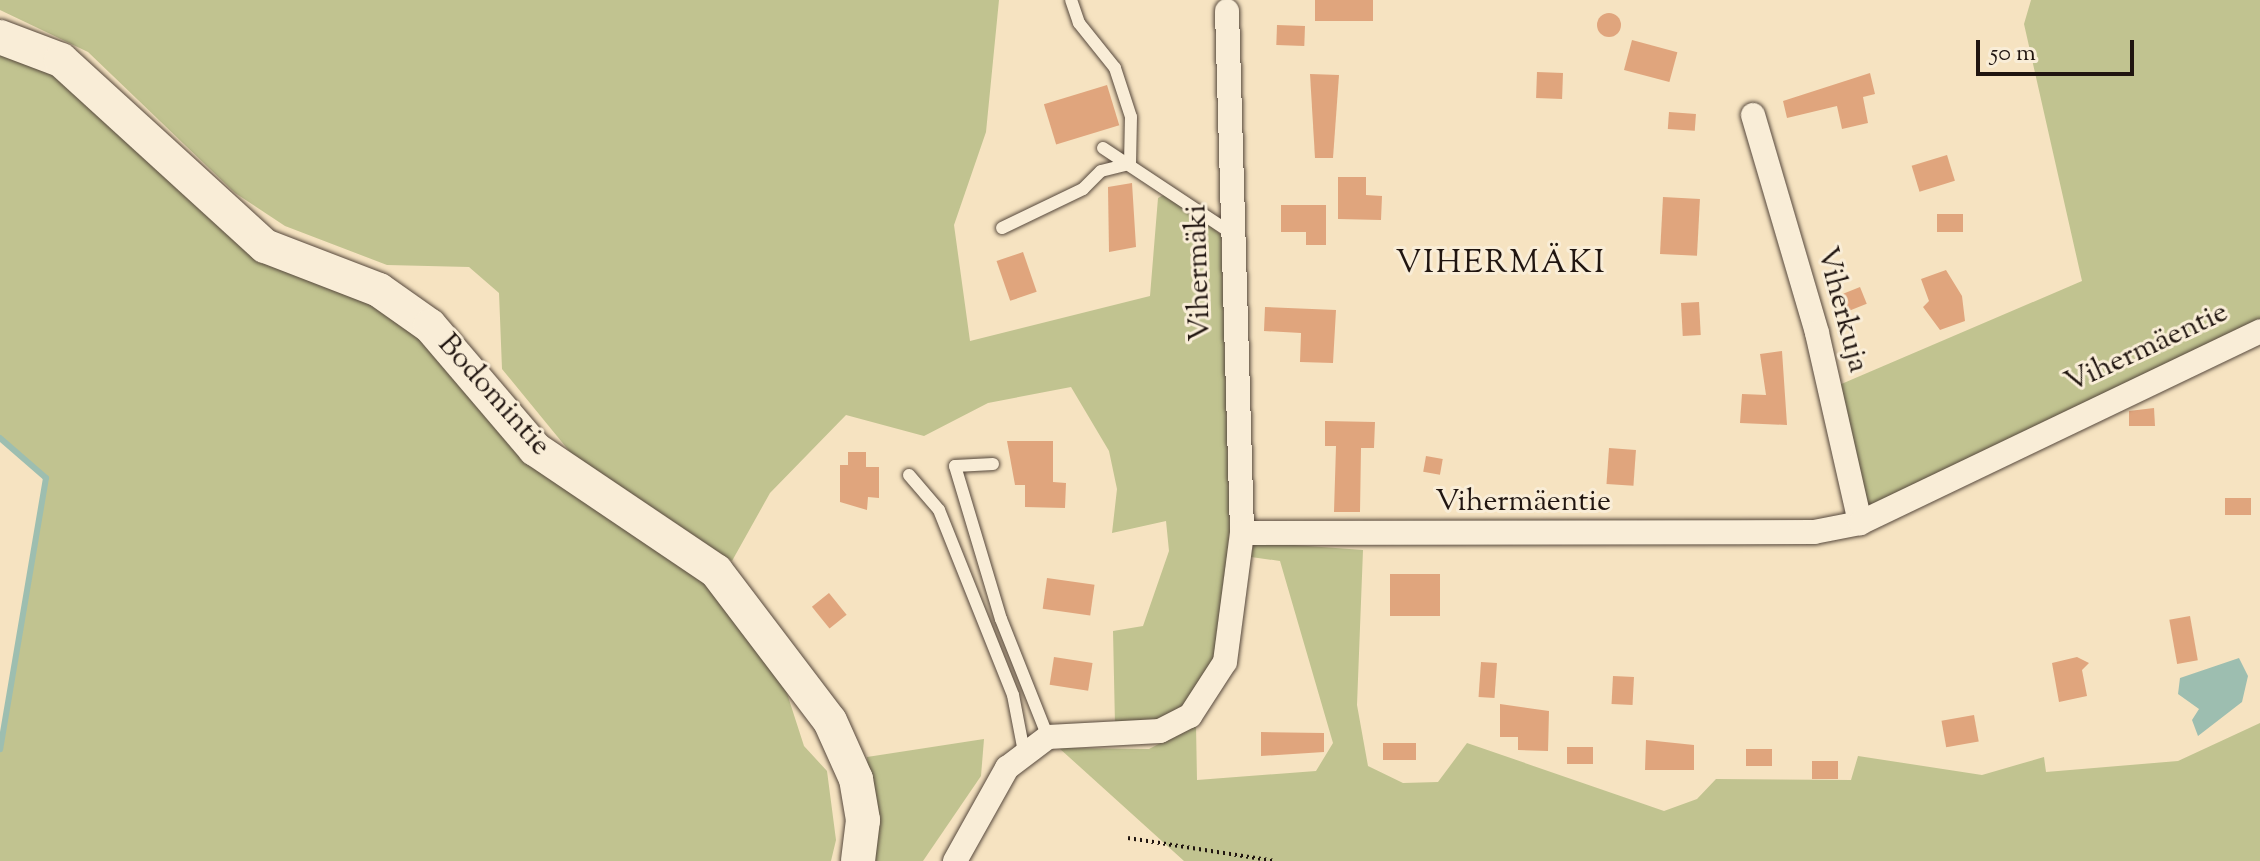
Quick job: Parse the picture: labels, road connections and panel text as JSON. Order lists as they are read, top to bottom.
{
  "streets": {
    "street": [
      "Vihermäki",
      "Viherkuja",
      "Vihermäentie",
      "Bodomintie"
    ]
  },
  "crossings": [
    ["Vihermäki", "Vihermäentie"],
    ["Viherkuja", "Vihermäentie"]
  ],
  "districts": ["VIHERMÄKI"],
  "scale_bar": "50 m"
}
